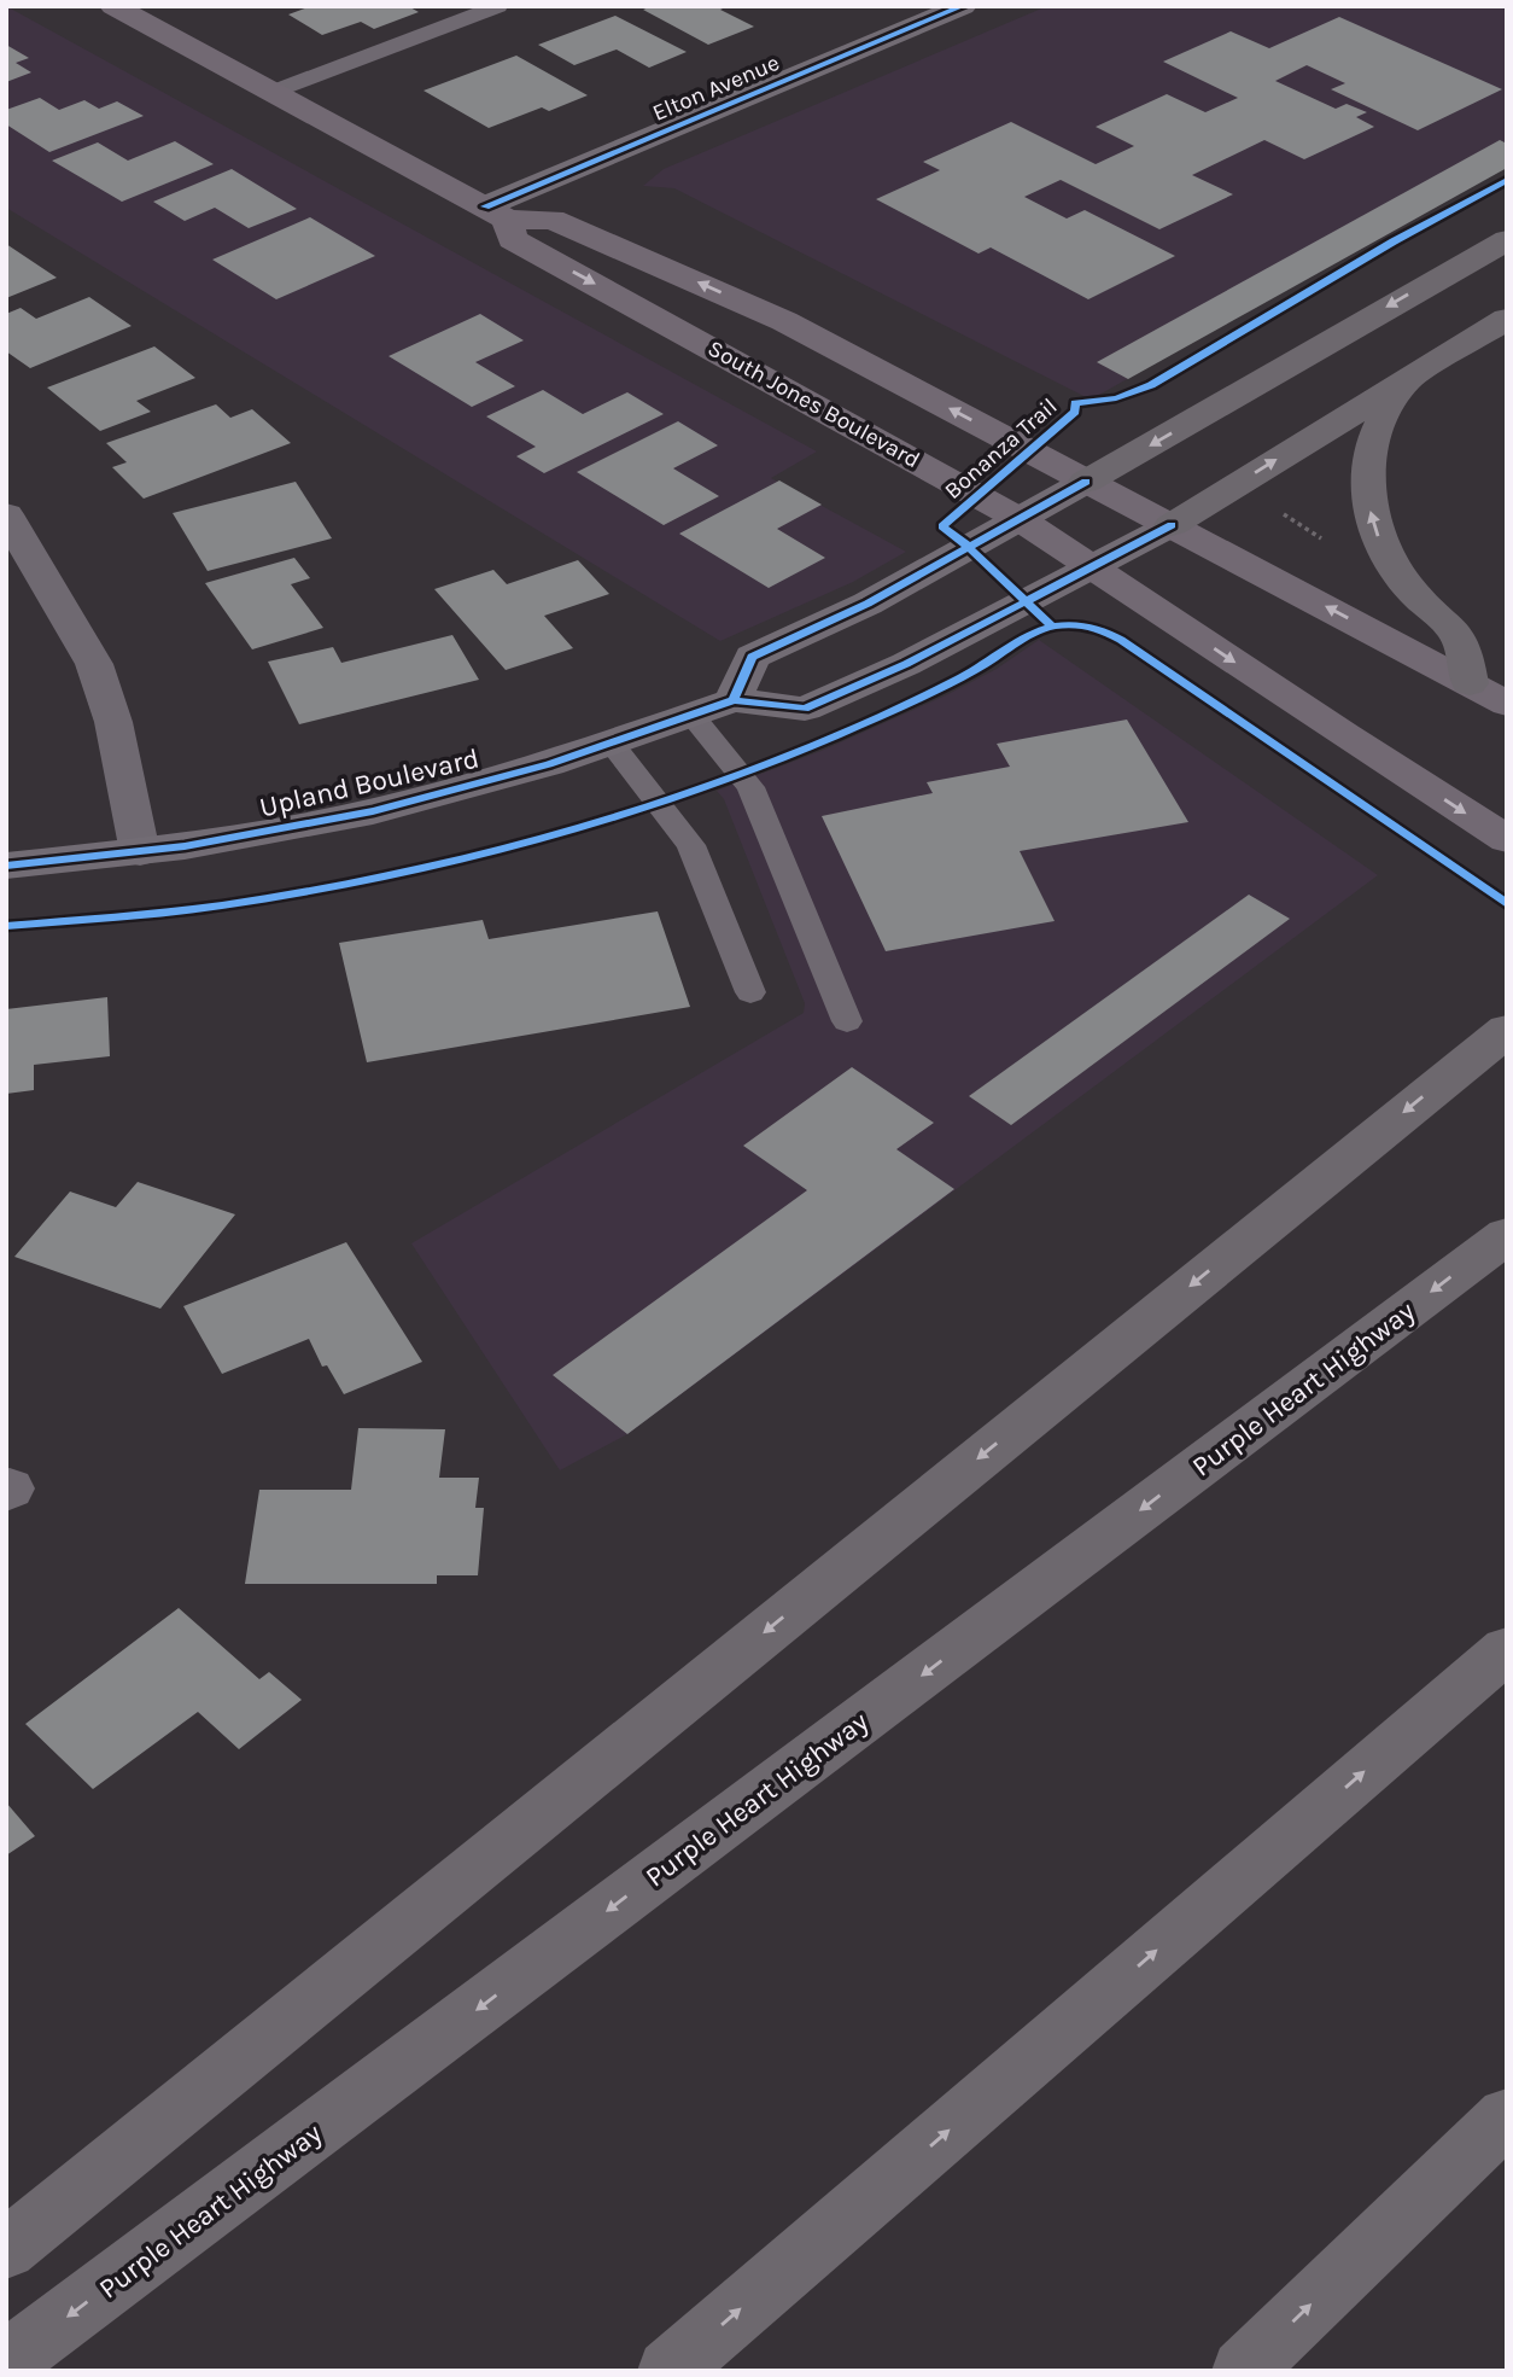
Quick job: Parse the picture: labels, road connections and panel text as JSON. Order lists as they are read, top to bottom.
{
  "streets": {
    "highway": ["Purple Heart Highway"],
    "main road": ["South Jones Boulevard"],
    "street": ["Elton Avenue", "Upland Boulevard"],
    "cycle path": ["Bonanza Trail"]
  },
  "crossings": [
    ["Elton Avenue", "South Jones Boulevard"],
    ["South Jones Boulevard", "Upland Boulevard"]
  ]
}
